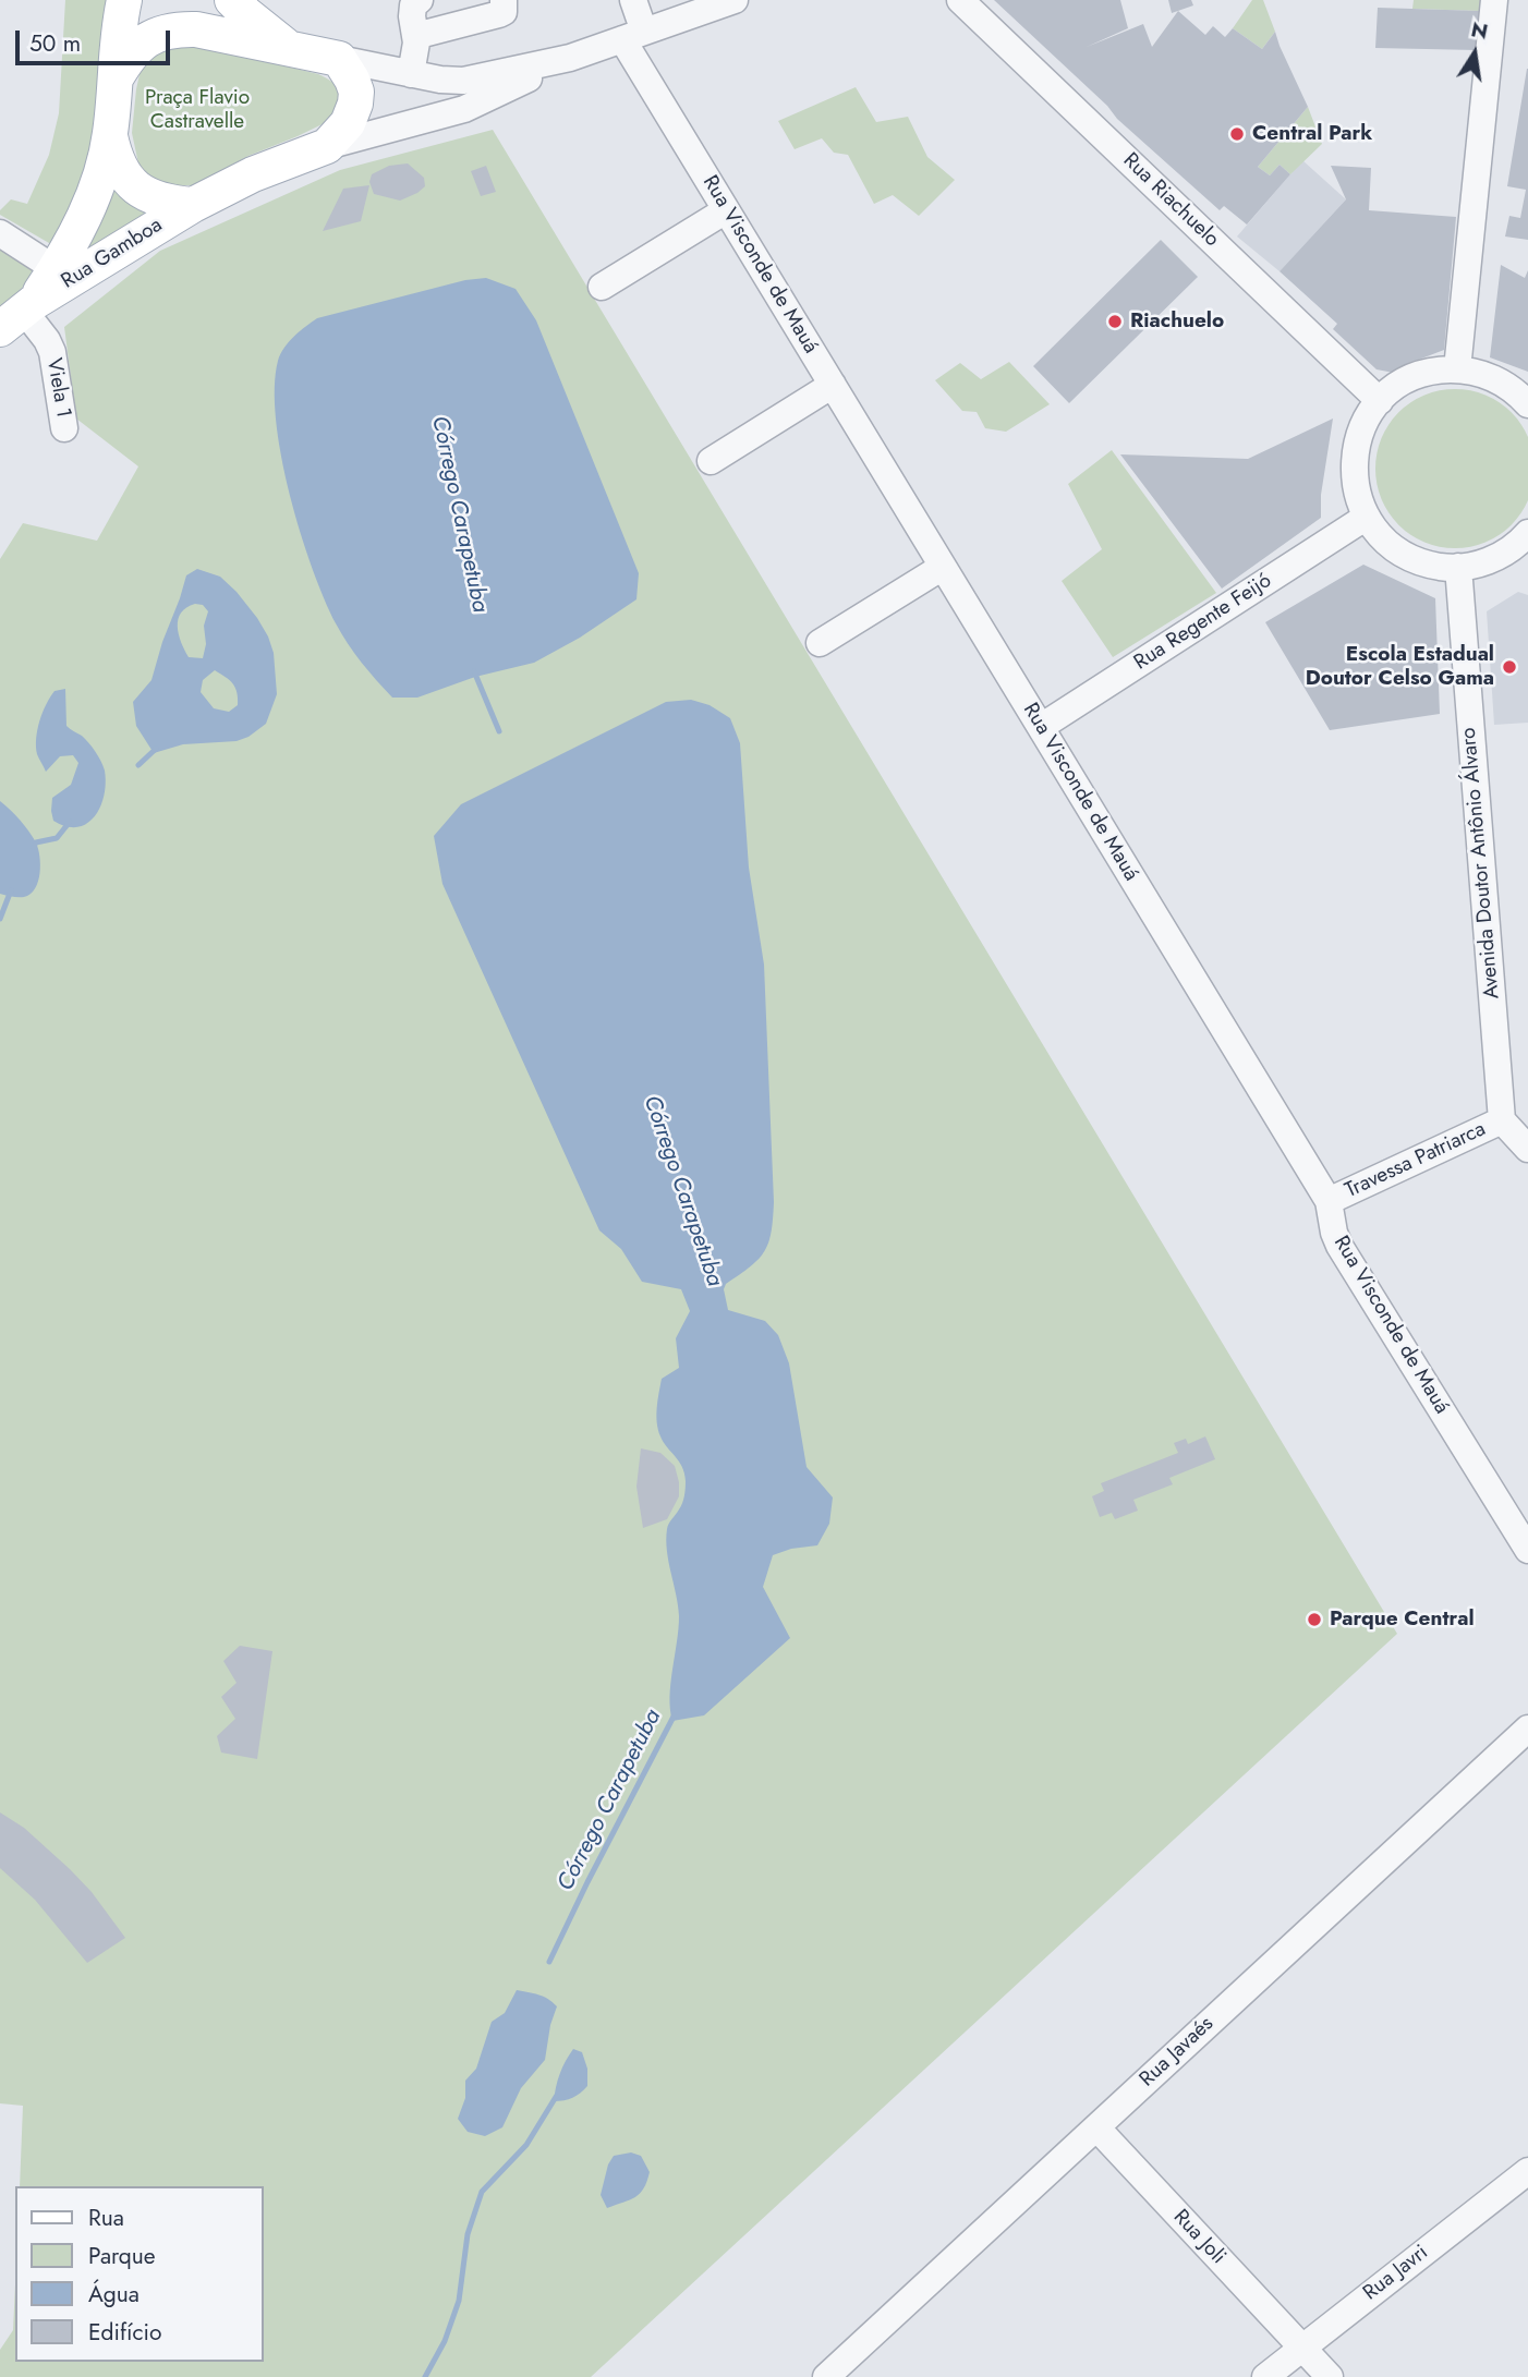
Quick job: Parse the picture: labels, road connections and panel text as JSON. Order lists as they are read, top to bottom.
{
  "streets": {
    "main road": ["Rua Gamboa"],
    "street": [
      "Rua Riachuelo",
      "Rua Visconde de Mauá",
      "Viela 1",
      "Rua Regente Feijó",
      "Avenida Doutor Antônio Álvaro",
      "Travessa Patriarca",
      "Rua Javaés",
      "Rua Joli",
      "Rua Javri"
    ]
  },
  "crossings": [
    ["Rua Gamboa", "Viela 1"],
    ["Rua Visconde de Mauá", "Rua Regente Feijó"],
    ["Rua Visconde de Mauá", "Travessa Patriarca"],
    ["Avenida Doutor Antônio Álvaro", "Travessa Patriarca"],
    ["Rua Javaés", "Rua Joli"],
    ["Rua Joli", "Rua Javri"]
  ],
  "water": ["Córrego Carapetuba"],
  "parks": ["Praça Flavio Castravelle"],
  "places": [
    "Central Park",
    "Riachuelo",
    "Escola Estadual Doutor Celso Gama",
    "Parque Central"
  ],
  "legend": [
    "Rua",
    "Parque",
    "Água",
    "Edifício"
  ],
  "scale_bar": "50 m",
  "north": "top"
}
